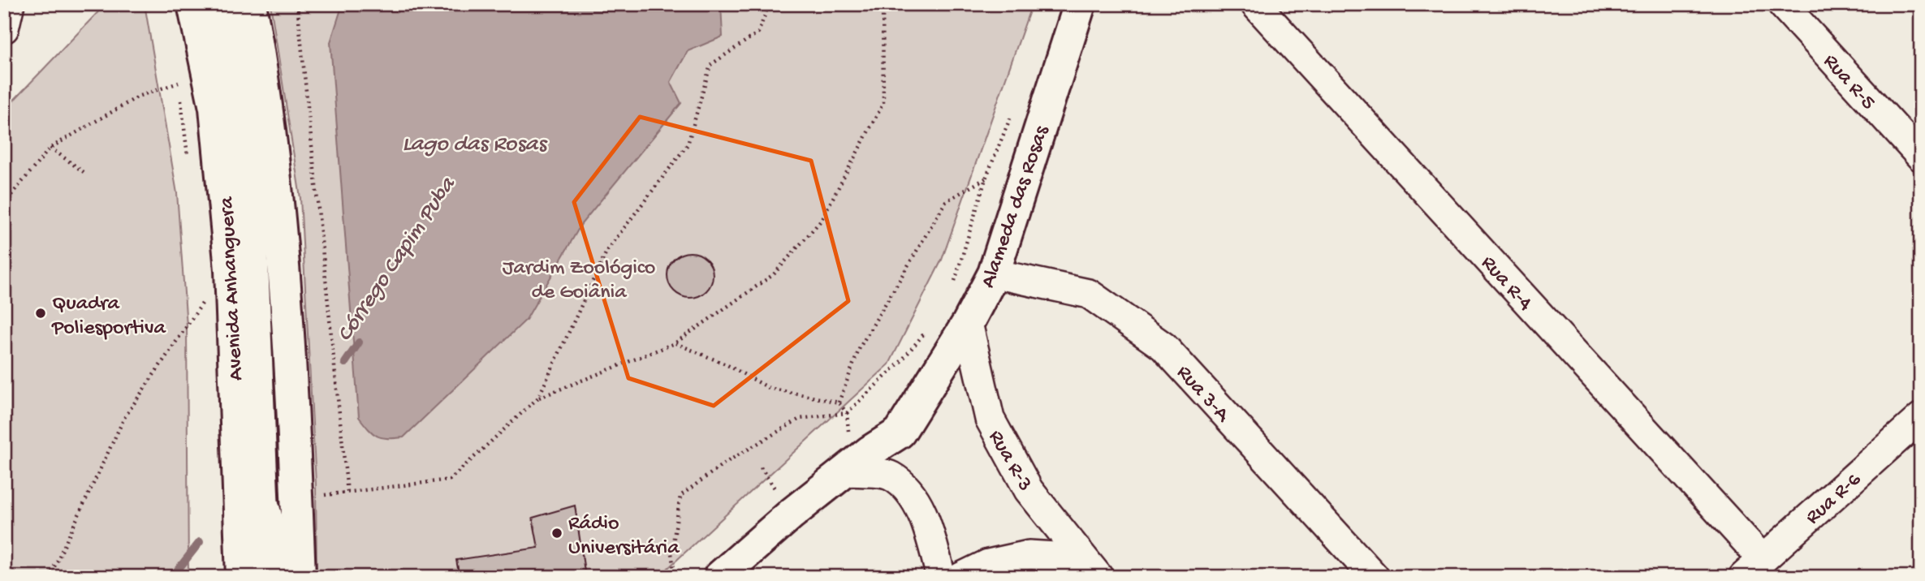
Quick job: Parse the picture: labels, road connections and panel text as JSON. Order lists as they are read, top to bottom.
{
  "streets": {
    "main road": ["Alameda das Rosas", "Avenida Anhanguera"],
    "street": [
      "Rua R-5",
      "Rua R-4",
      "Rua 3-A",
      "Rua R-3",
      "Rua R-6"
    ]
  },
  "crossings": [
    ["Alameda das Rosas", "Rua 3-A"],
    ["Alameda das Rosas", "Rua R-3"],
    ["Rua R-4", "Rua R-6"]
  ],
  "water": ["Lago das Rosas", "Córrego Capim Puba"],
  "parks": ["Jardim Zoológico de Goiânia"],
  "places": ["Quadra Poliesportiva", "Rádio Universitária"]
}
